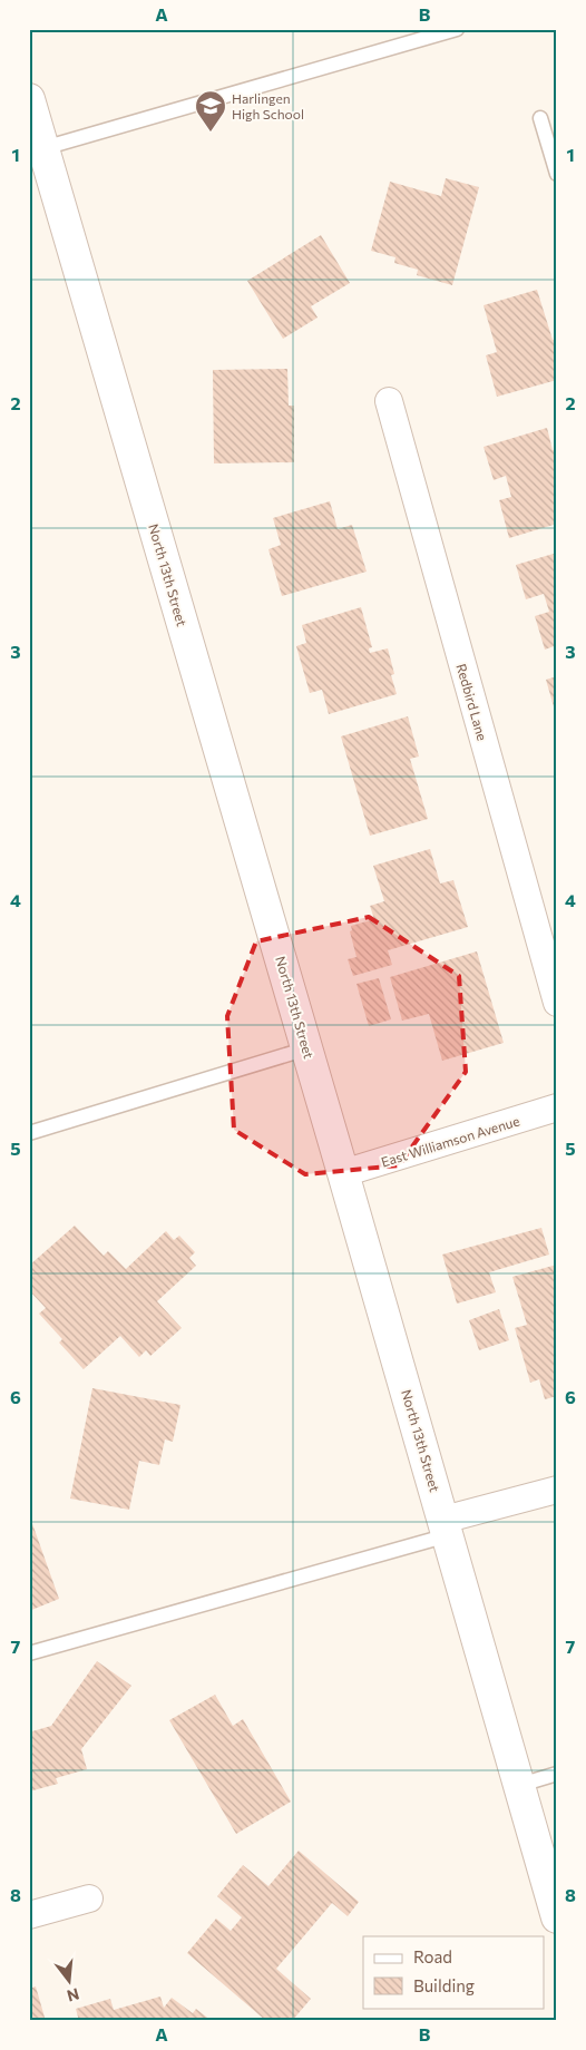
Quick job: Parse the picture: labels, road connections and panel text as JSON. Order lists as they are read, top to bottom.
{
  "streets": {
    "street": ["North 13th Street", "Redbird Lane", "East Williamson Avenue"]
  },
  "crossings": [
    ["North 13th Street", "East Williamson Avenue"]
  ],
  "places": {
    "school or university": ["Harlingen High School"]
  },
  "legend": ["Road", "Building"],
  "north": "bottom",
  "grid": {
    "columns": ["A", "B"],
    "rows": [
      "1",
      "2",
      "3",
      "4",
      "5",
      "6",
      "7",
      "8"
    ]
  }
}
